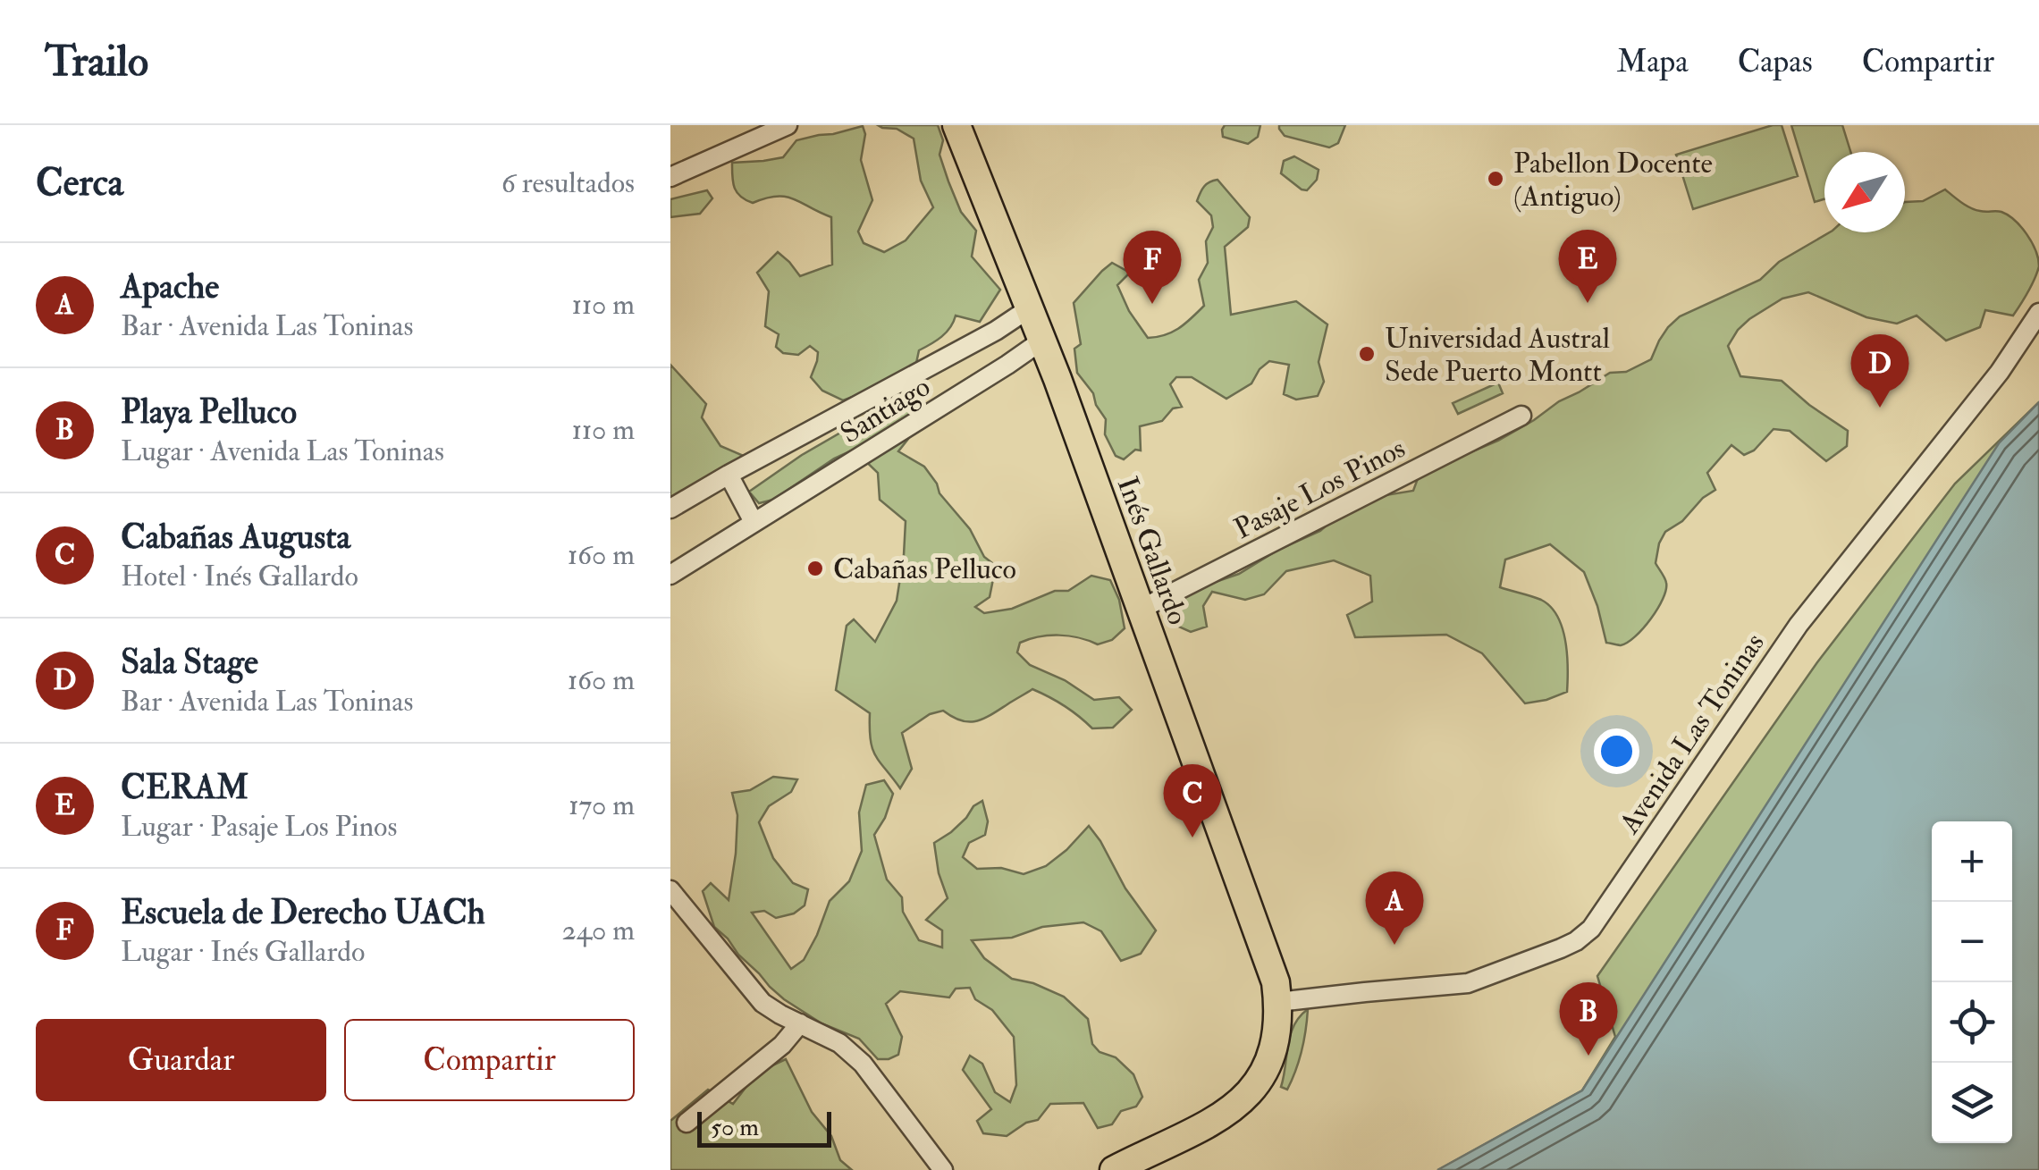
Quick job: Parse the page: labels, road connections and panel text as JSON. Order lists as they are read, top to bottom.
{
  "streets": {
    "highway": ["Inés Gallardo"],
    "street": ["Santiago", "Pasaje Los Pinos", "Avenida Las Toninas"]
  },
  "crossings": [
    ["Santiago", "Inés Gallardo"],
    ["Pasaje Los Pinos", "Inés Gallardo"],
    ["Inés Gallardo", "Avenida Las Toninas"]
  ],
  "places": ["Pabellon Docente (Antiguo)", "Universidad Austral Sede Puerto Montt", "Cabañas Pelluco"],
  "scale_bar": "50 m",
  "north": "bottom left",
  "page": {
    "header": "Trailo",
    "nav": ["Mapa", "Capas", "Compartir"],
    "heading": ["Cerca", "6 resultados"],
    "pins": [
      "E",
      "F",
      "D",
      "C",
      "A",
      "B"
    ],
    "list": [
      {
        "mark": "A",
        "name": "Apache",
        "note": "Bar · Avenida Las Toninas",
        "value": "110 m"
      },
      {
        "mark": "B",
        "name": "Playa Pelluco",
        "note": "Lugar · Avenida Las Toninas",
        "value": "110 m"
      },
      {
        "mark": "C",
        "name": "Cabañas Augusta",
        "note": "Hotel · Inés Gallardo",
        "value": "160 m"
      },
      {
        "mark": "D",
        "name": "Sala Stage",
        "note": "Bar · Avenida Las Toninas",
        "value": "160 m"
      },
      {
        "mark": "E",
        "name": "CERAM",
        "note": "Lugar · Pasaje Los Pinos",
        "value": "170 m"
      },
      {
        "mark": "F",
        "name": "Escuela de Derecho UACh",
        "note": "Lugar · Inés Gallardo",
        "value": "240 m"
      }
    ],
    "map_buttons": ["+", "−"],
    "buttons": ["Guardar", "Compartir"],
    "scale": "50 m"
  }
}
